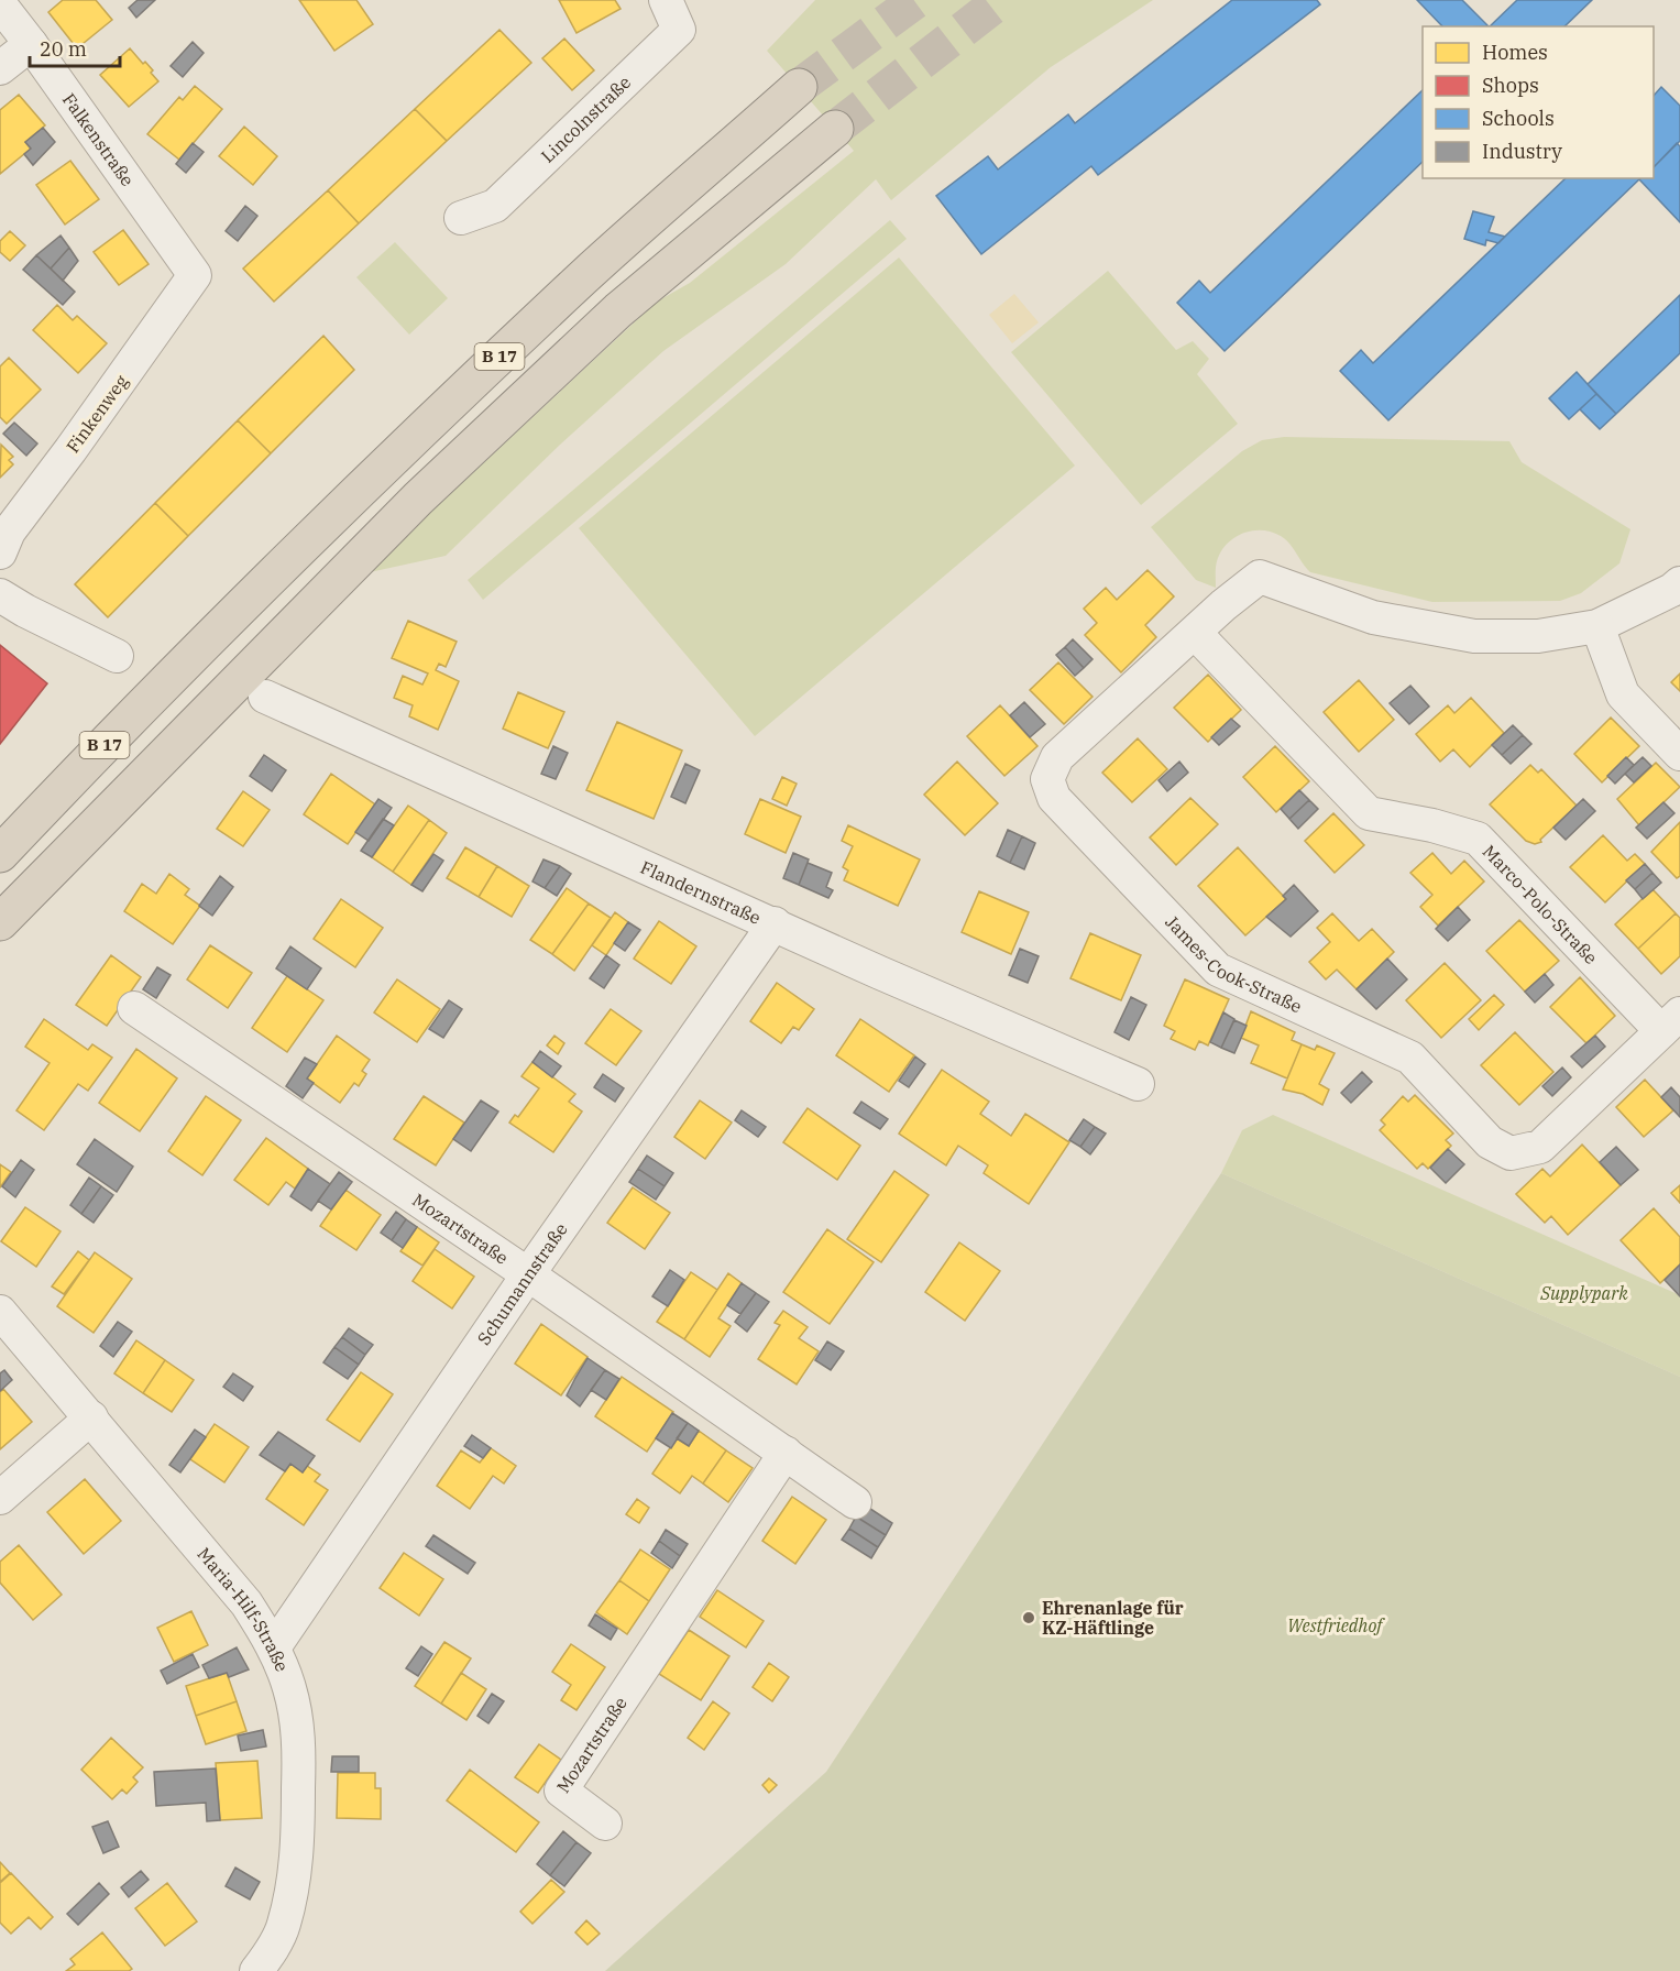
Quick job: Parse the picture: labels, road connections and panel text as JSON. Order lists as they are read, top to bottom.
{
  "streets": {
    "highway": ["B 17"],
    "street": [
      "Lincolnstraße",
      "Falkenstraße",
      "Finkenweg",
      "Flandernstraße",
      "Marco-Polo-Straße",
      "James-Cook-Straße",
      "Mozartstraße",
      "Schumannstraße",
      "Maria-Hilf-Straße"
    ]
  },
  "crossings": [
    ["Falkenstraße", "Finkenweg"],
    ["Flandernstraße", "Schumannstraße"],
    ["Marco-Polo-Straße", "James-Cook-Straße"],
    ["Mozartstraße", "Schumannstraße"],
    ["Schumannstraße", "Maria-Hilf-Straße"]
  ],
  "parks": ["Supplypark", "Westfriedhof"],
  "places": ["Ehrenanlage für KZ-Häftlinge"],
  "legend": [
    "Homes",
    "Shops",
    "Schools",
    "Industry"
  ],
  "scale_bar": "20 m"
}
